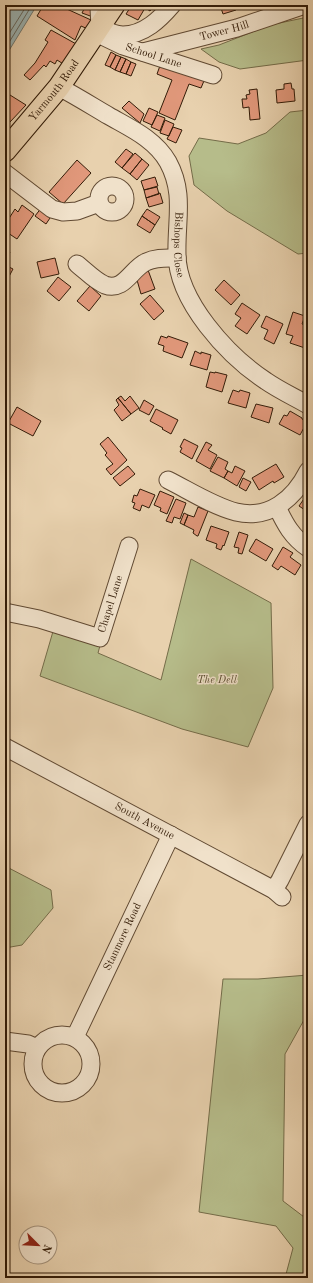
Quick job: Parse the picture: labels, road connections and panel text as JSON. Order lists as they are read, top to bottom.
{
  "streets": {
    "main road": ["Yarmouth Road"],
    "street": [
      "Tower Hill",
      "School Lane",
      "Bishops Close",
      "Chapel Lane",
      "South Avenue",
      "Stanmore Road"
    ]
  },
  "crossings": [
    ["Tower Hill", "School Lane"],
    ["School Lane", "Yarmouth Road"],
    ["Yarmouth Road", "Bishops Close"],
    ["South Avenue", "Stanmore Road"]
  ],
  "parks": ["The Dell"],
  "north": "bottom right"
}
